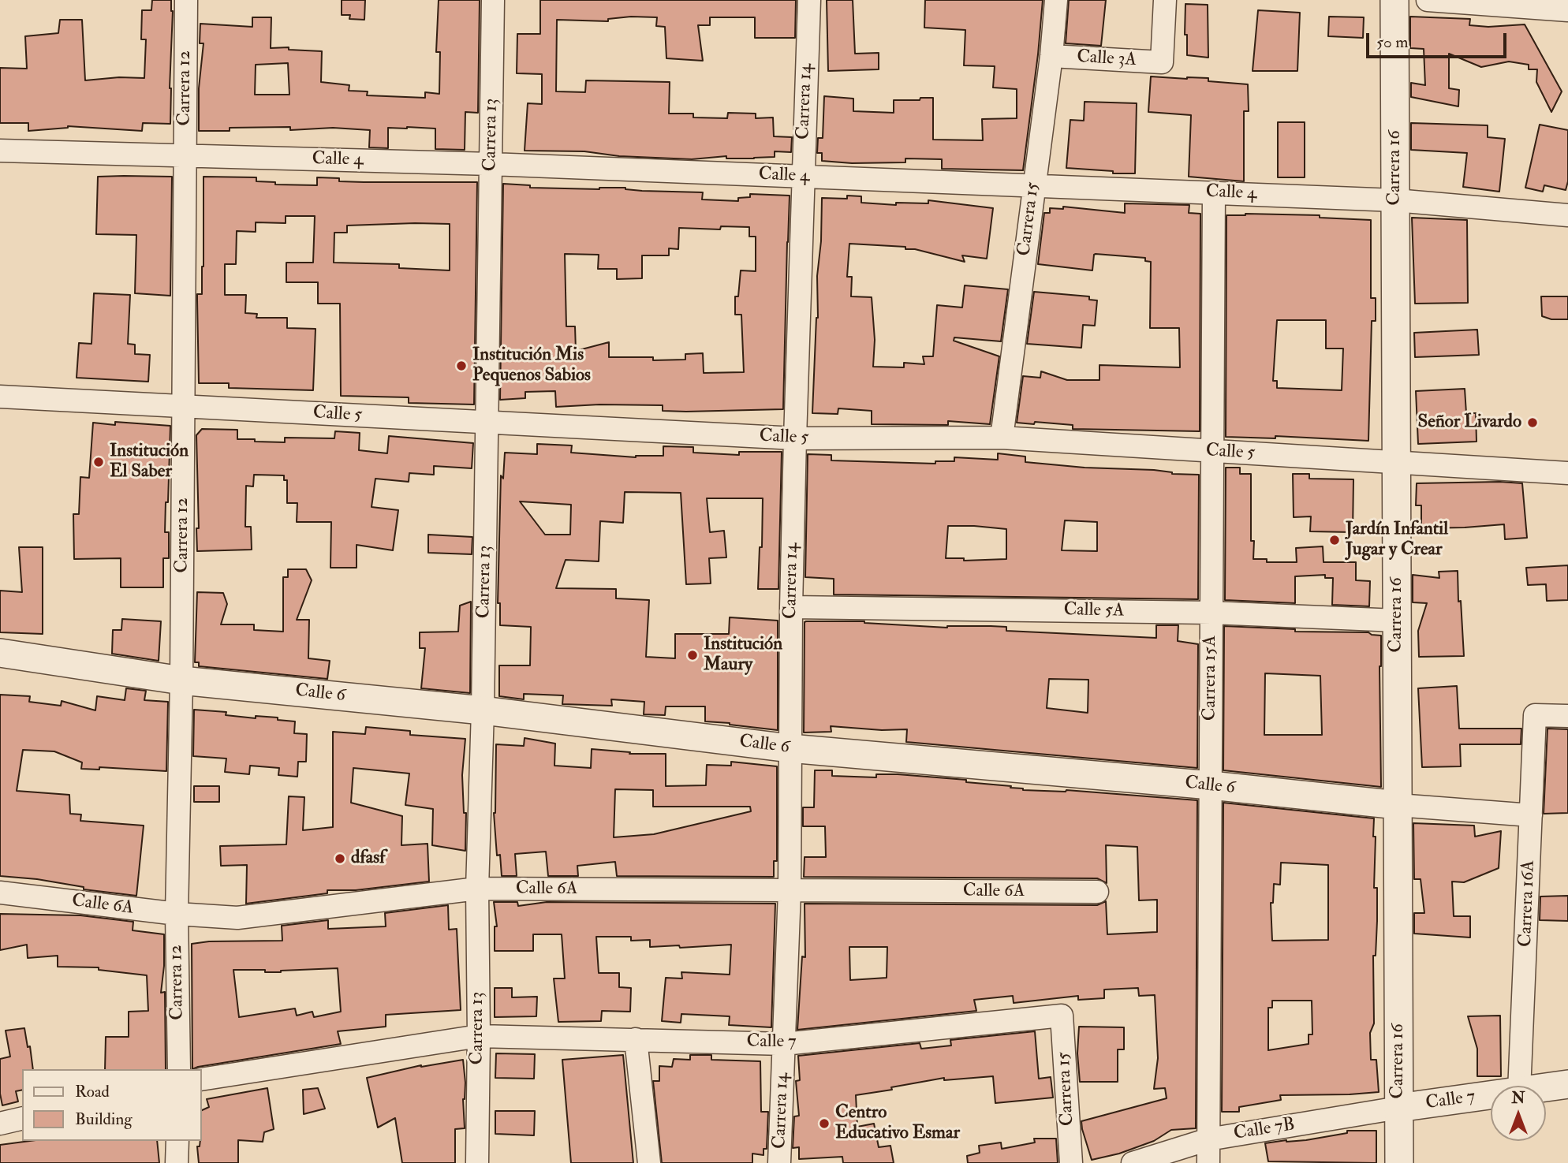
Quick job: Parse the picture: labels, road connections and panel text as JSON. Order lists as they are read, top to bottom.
{
  "streets": {
    "street": [
      "Calle 3A",
      "Carrera 12",
      "Carrera 14",
      "Carrera 13",
      "Calle 4",
      "Carrera 16",
      "Carrera 15",
      "Calle 5",
      "Calle 5A",
      "Carrera 15A",
      "Calle 6",
      "Calle 6A",
      "Carrera 16A",
      "Calle 7",
      "Calle 7B"
    ]
  },
  "crossings": [
    ["Calle 3A", "Carrera 15"],
    ["Carrera 12", "Calle 4"],
    ["Carrera 12", "Calle 5"],
    ["Carrera 12", "Calle 6"],
    ["Carrera 12", "Calle 6A"],
    ["Carrera 14", "Calle 4"],
    ["Carrera 14", "Calle 5"],
    ["Carrera 14", "Calle 5A"],
    ["Carrera 14", "Calle 6"],
    ["Carrera 14", "Calle 6A"],
    ["Carrera 14", "Calle 7"],
    ["Carrera 13", "Calle 4"],
    ["Carrera 13", "Calle 5"],
    ["Carrera 13", "Calle 6"],
    ["Carrera 13", "Calle 6A"],
    ["Carrera 13", "Calle 7"],
    ["Calle 4", "Carrera 16"],
    ["Calle 4", "Carrera 15"],
    ["Calle 4", "Carrera 15A"],
    ["Carrera 16", "Calle 5"],
    ["Carrera 16", "Calle 5A"],
    ["Carrera 16", "Calle 6"],
    ["Carrera 16", "Calle 7"],
    ["Carrera 16", "Calle 7B"],
    ["Carrera 15", "Calle 5"],
    ["Carrera 15", "Calle 7"],
    ["Calle 5", "Carrera 15A"],
    ["Calle 5A", "Carrera 15A"],
    ["Carrera 15A", "Calle 6"],
    ["Carrera 15A", "Calle 7B"],
    ["Calle 6", "Carrera 16A"],
    ["Calle 7", "Calle 7B"]
  ],
  "places": [
    "Institución Mis Pequenos Sabios",
    "Señor Livardo",
    "Institución El Saber",
    "Jardín Infantil Jugar y Crear",
    "Institución Maury",
    "dfasf",
    "Centro Educativo Esmar"
  ],
  "legend": ["Road", "Building"],
  "scale_bar": "50 m",
  "north": "top"
}
